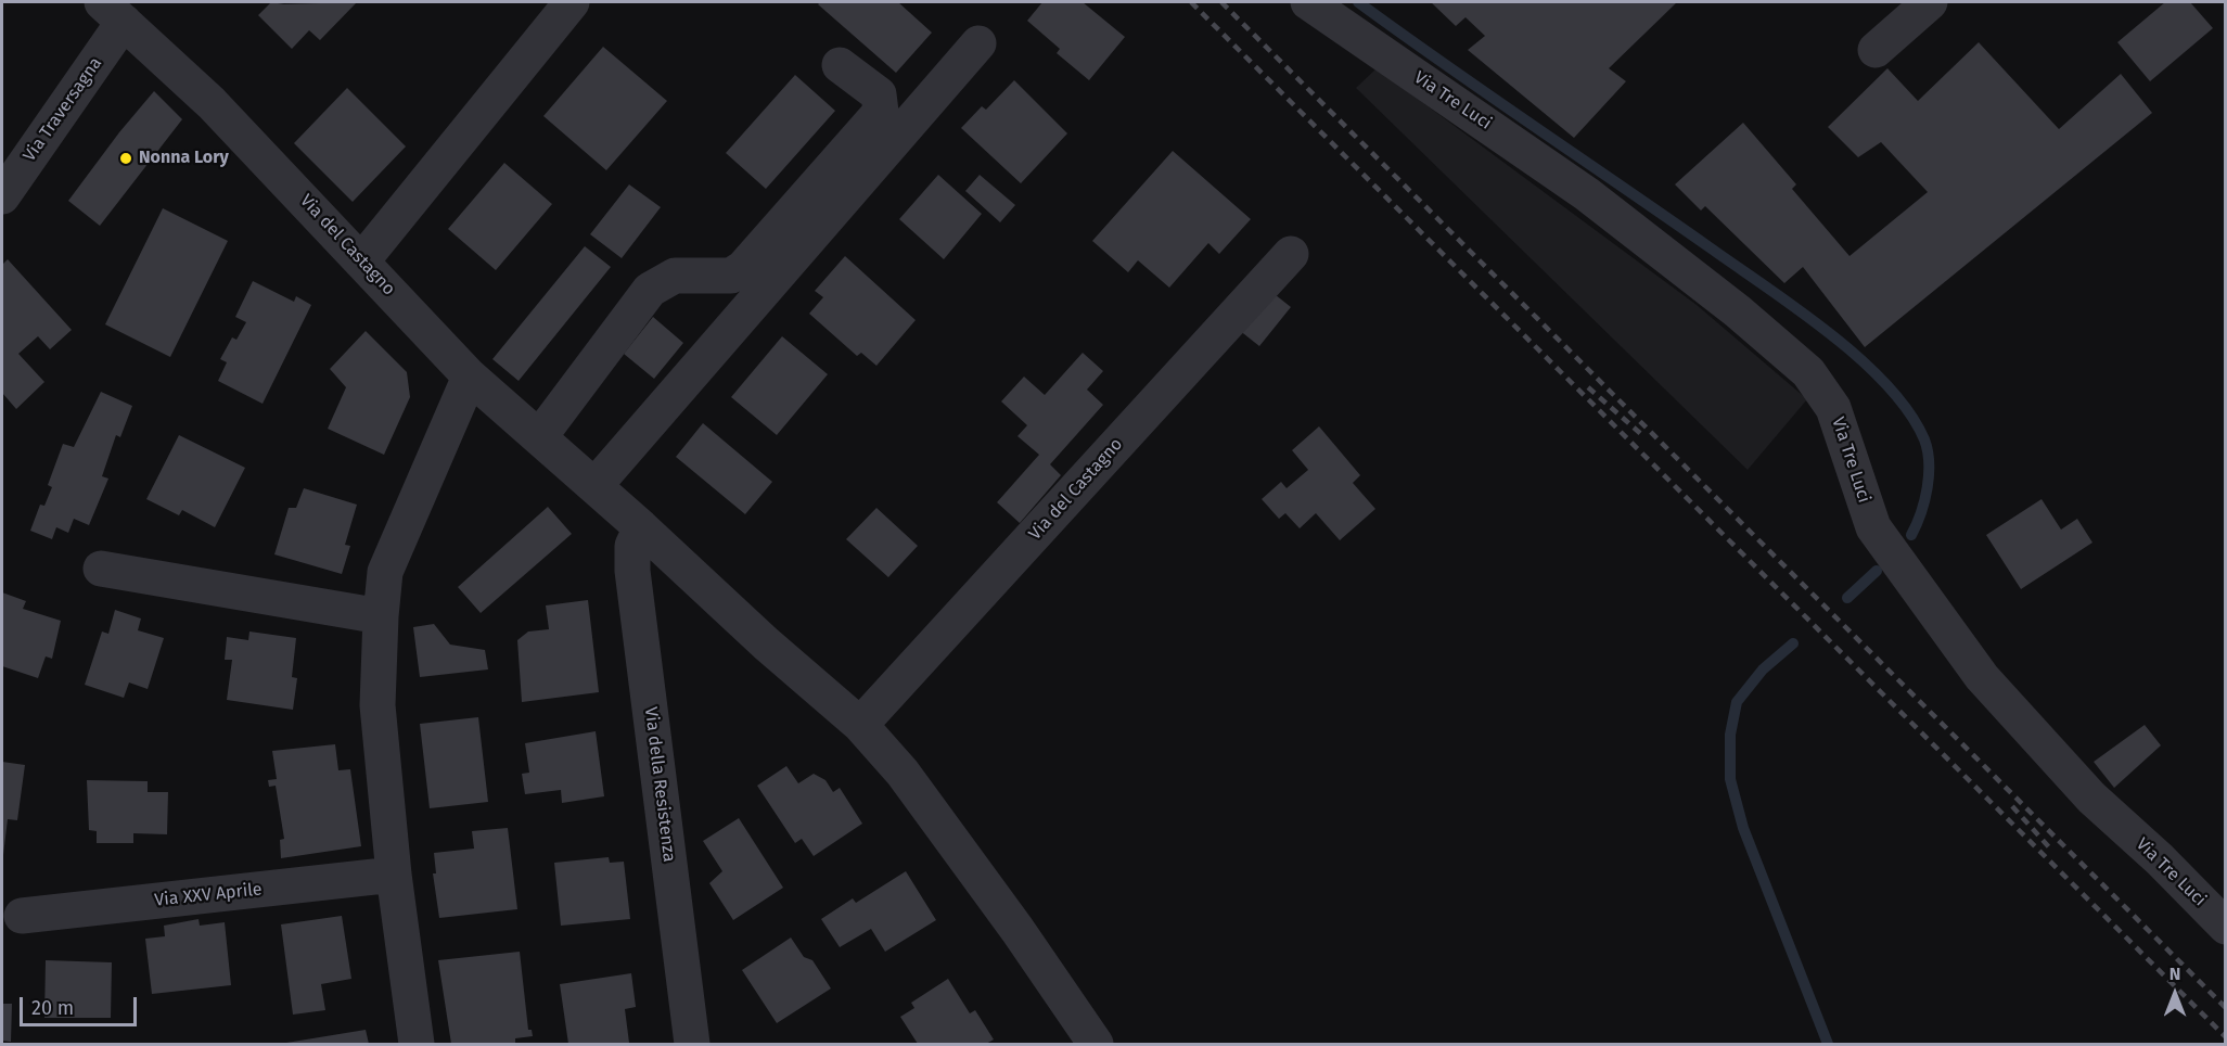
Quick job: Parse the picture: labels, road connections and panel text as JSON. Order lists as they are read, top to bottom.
{
  "streets": {
    "street": [
      "Via Tre Luci",
      "Via Traversagna",
      "Via del Castagno",
      "Via della Resistenza",
      "Via XXV Aprile"
    ]
  },
  "crossings": [
    ["Via Traversagna", "Via del Castagno"],
    ["Via del Castagno", "Via della Resistenza"]
  ],
  "places": ["Nonna Lory"],
  "scale_bar": "20 m",
  "north": "top"
}
